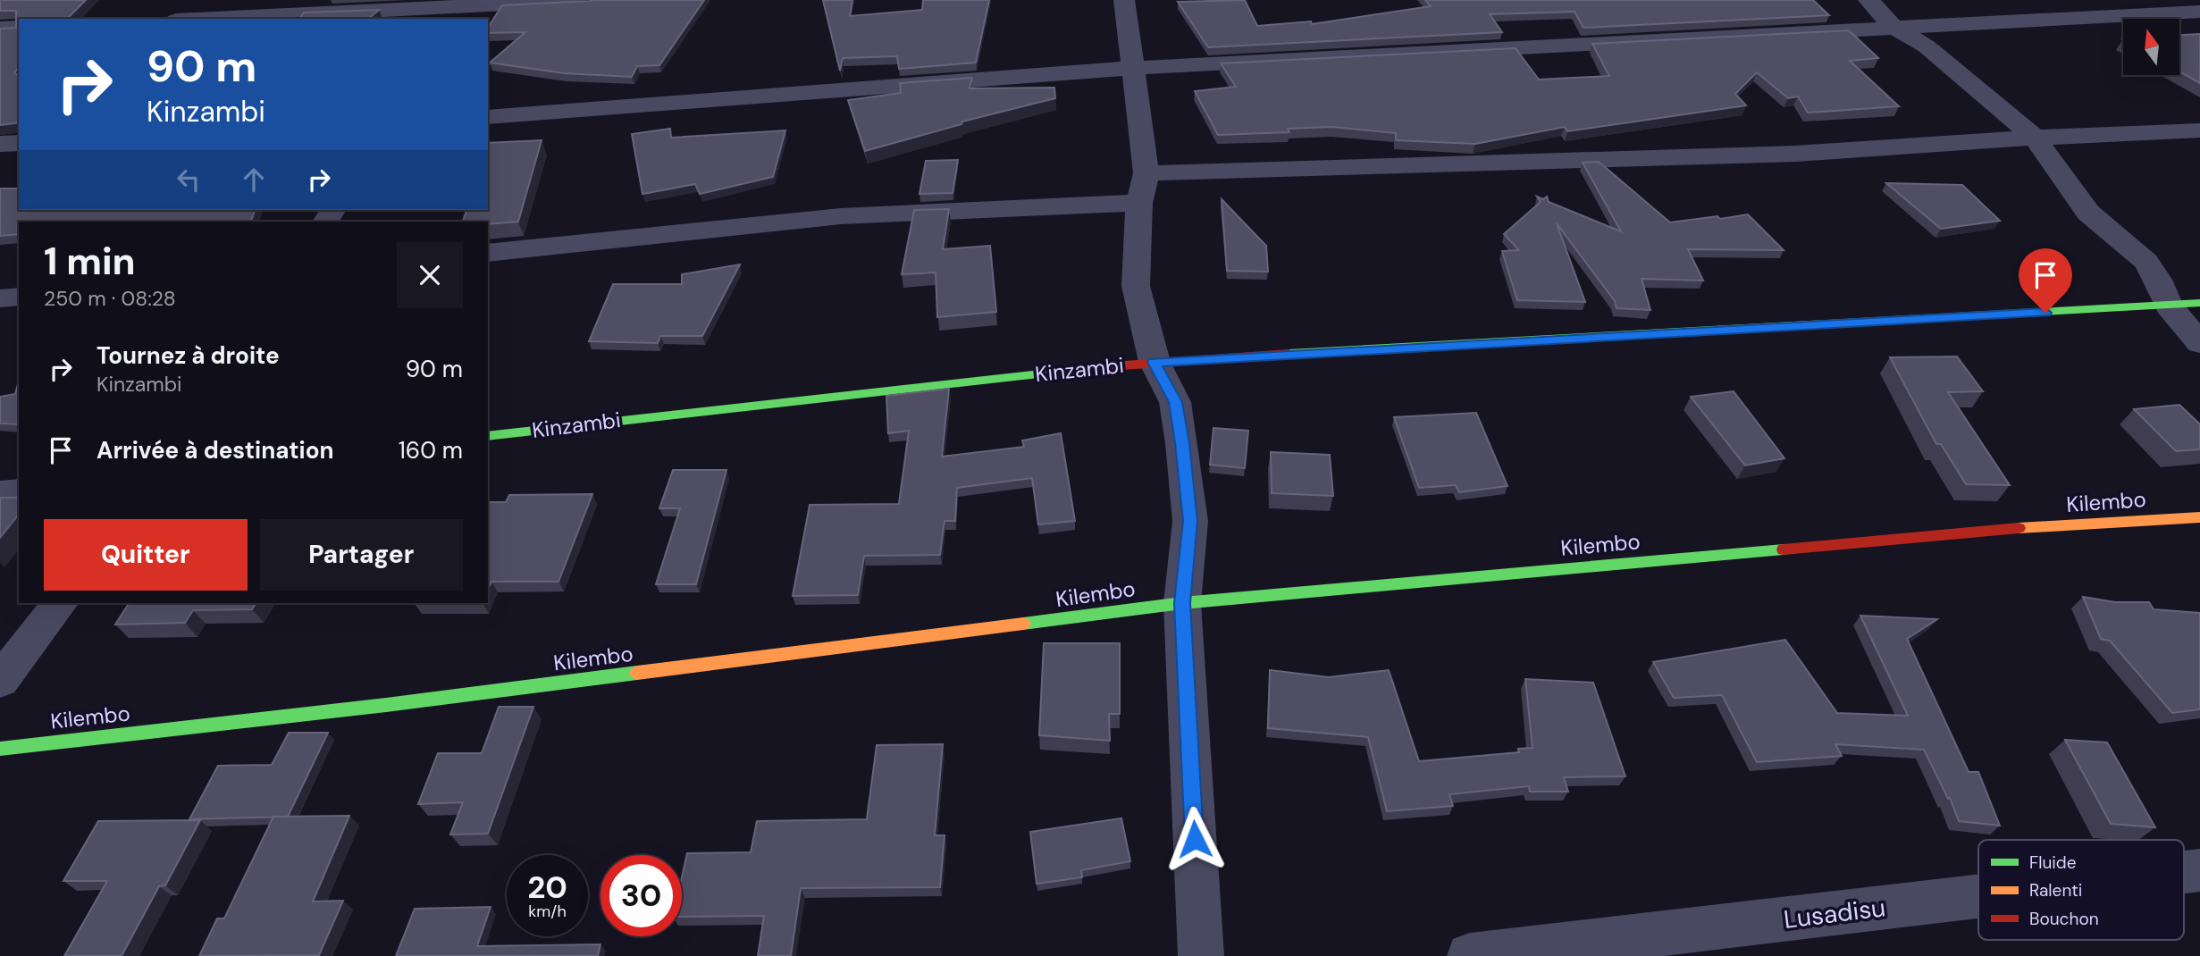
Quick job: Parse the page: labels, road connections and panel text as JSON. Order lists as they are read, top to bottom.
{
  "streets": {
    "street": ["Kinzambi", "Kilembo", "Lusadisu"]
  },
  "legend": ["Fluide", "Ralenti", "Bouchon"],
  "north": "top",
  "page": {
    "turn": ["90 m", "Kinzambi"],
    "heading": ["1 min", "250 m · 08:28"],
    "list": [
      {
        "name": "Tournez à droite",
        "note": "Kinzambi",
        "value": "90 m"
      },
      {
        "name": "Arrivée à destination",
        "value": "160 m"
      }
    ],
    "buttons": ["Quitter", "Partager"],
    "speed": "20 km/h",
    "limit": "30"
  }
}
